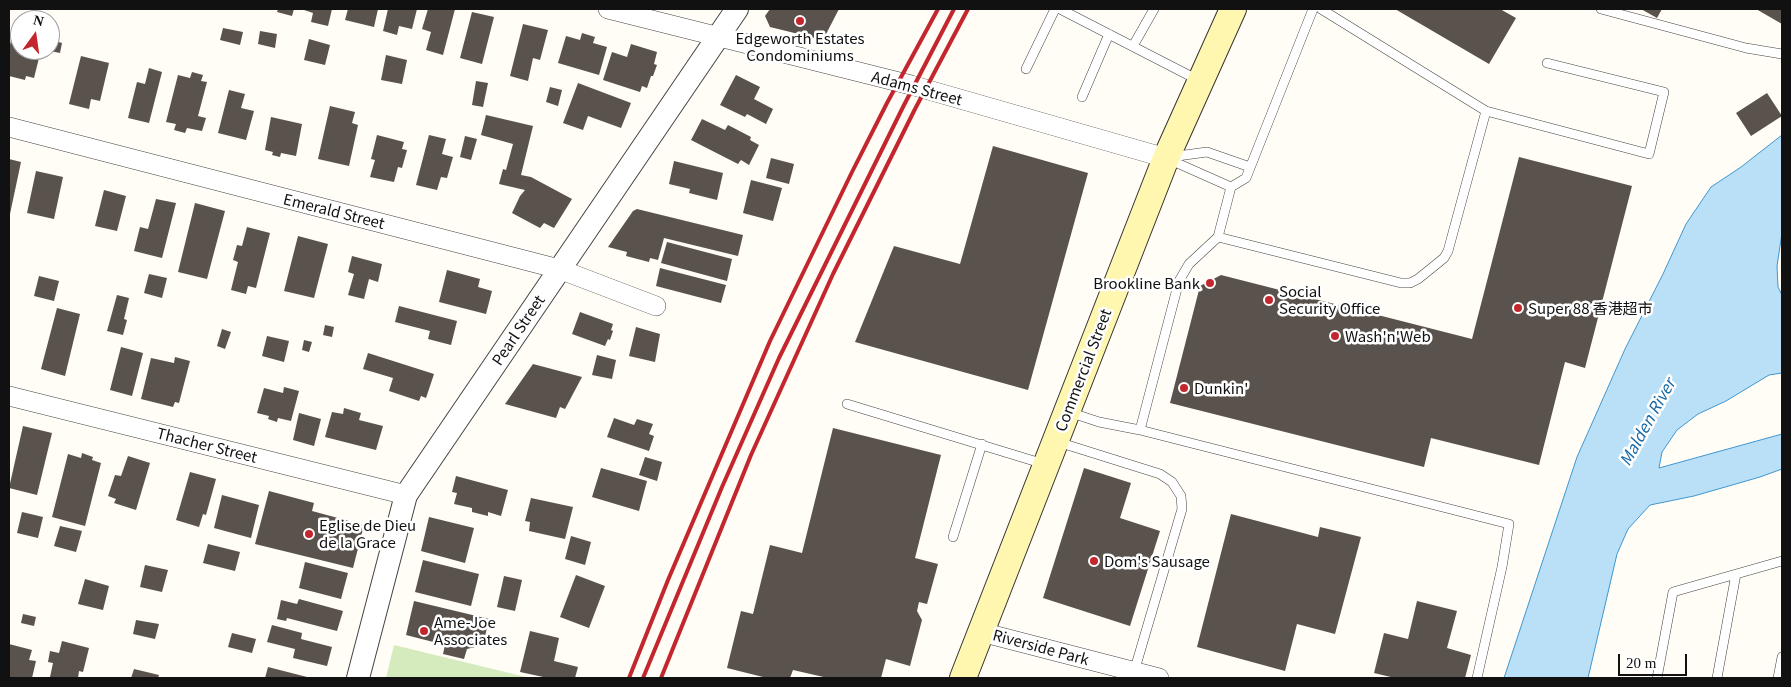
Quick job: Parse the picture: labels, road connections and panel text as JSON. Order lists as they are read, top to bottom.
{
  "streets": {
    "main road": ["Commercial Street"],
    "street": [
      "Adams Street",
      "Emerald Street",
      "Pearl Street",
      "Thacher Street",
      "Riverside Park"
    ]
  },
  "crossings": [
    ["Adams Street", "Pearl Street"],
    ["Adams Street", "Commercial Street"],
    ["Emerald Street", "Pearl Street"],
    ["Pearl Street", "Thacher Street"],
    ["Commercial Street", "Riverside Park"]
  ],
  "water": ["Malden River"],
  "places": [
    "Edgeworth Estates Condominiums",
    "Brookline Bank",
    "Social Security Office",
    "Super 88 香港超市",
    "Wash'n'Web",
    "Dunkin'",
    "Eglise de Dieu de la Grace",
    "Dom's Sausage",
    "Ame-Joe Associates"
  ],
  "scale_bar": "20 m",
  "north": "top"
}
